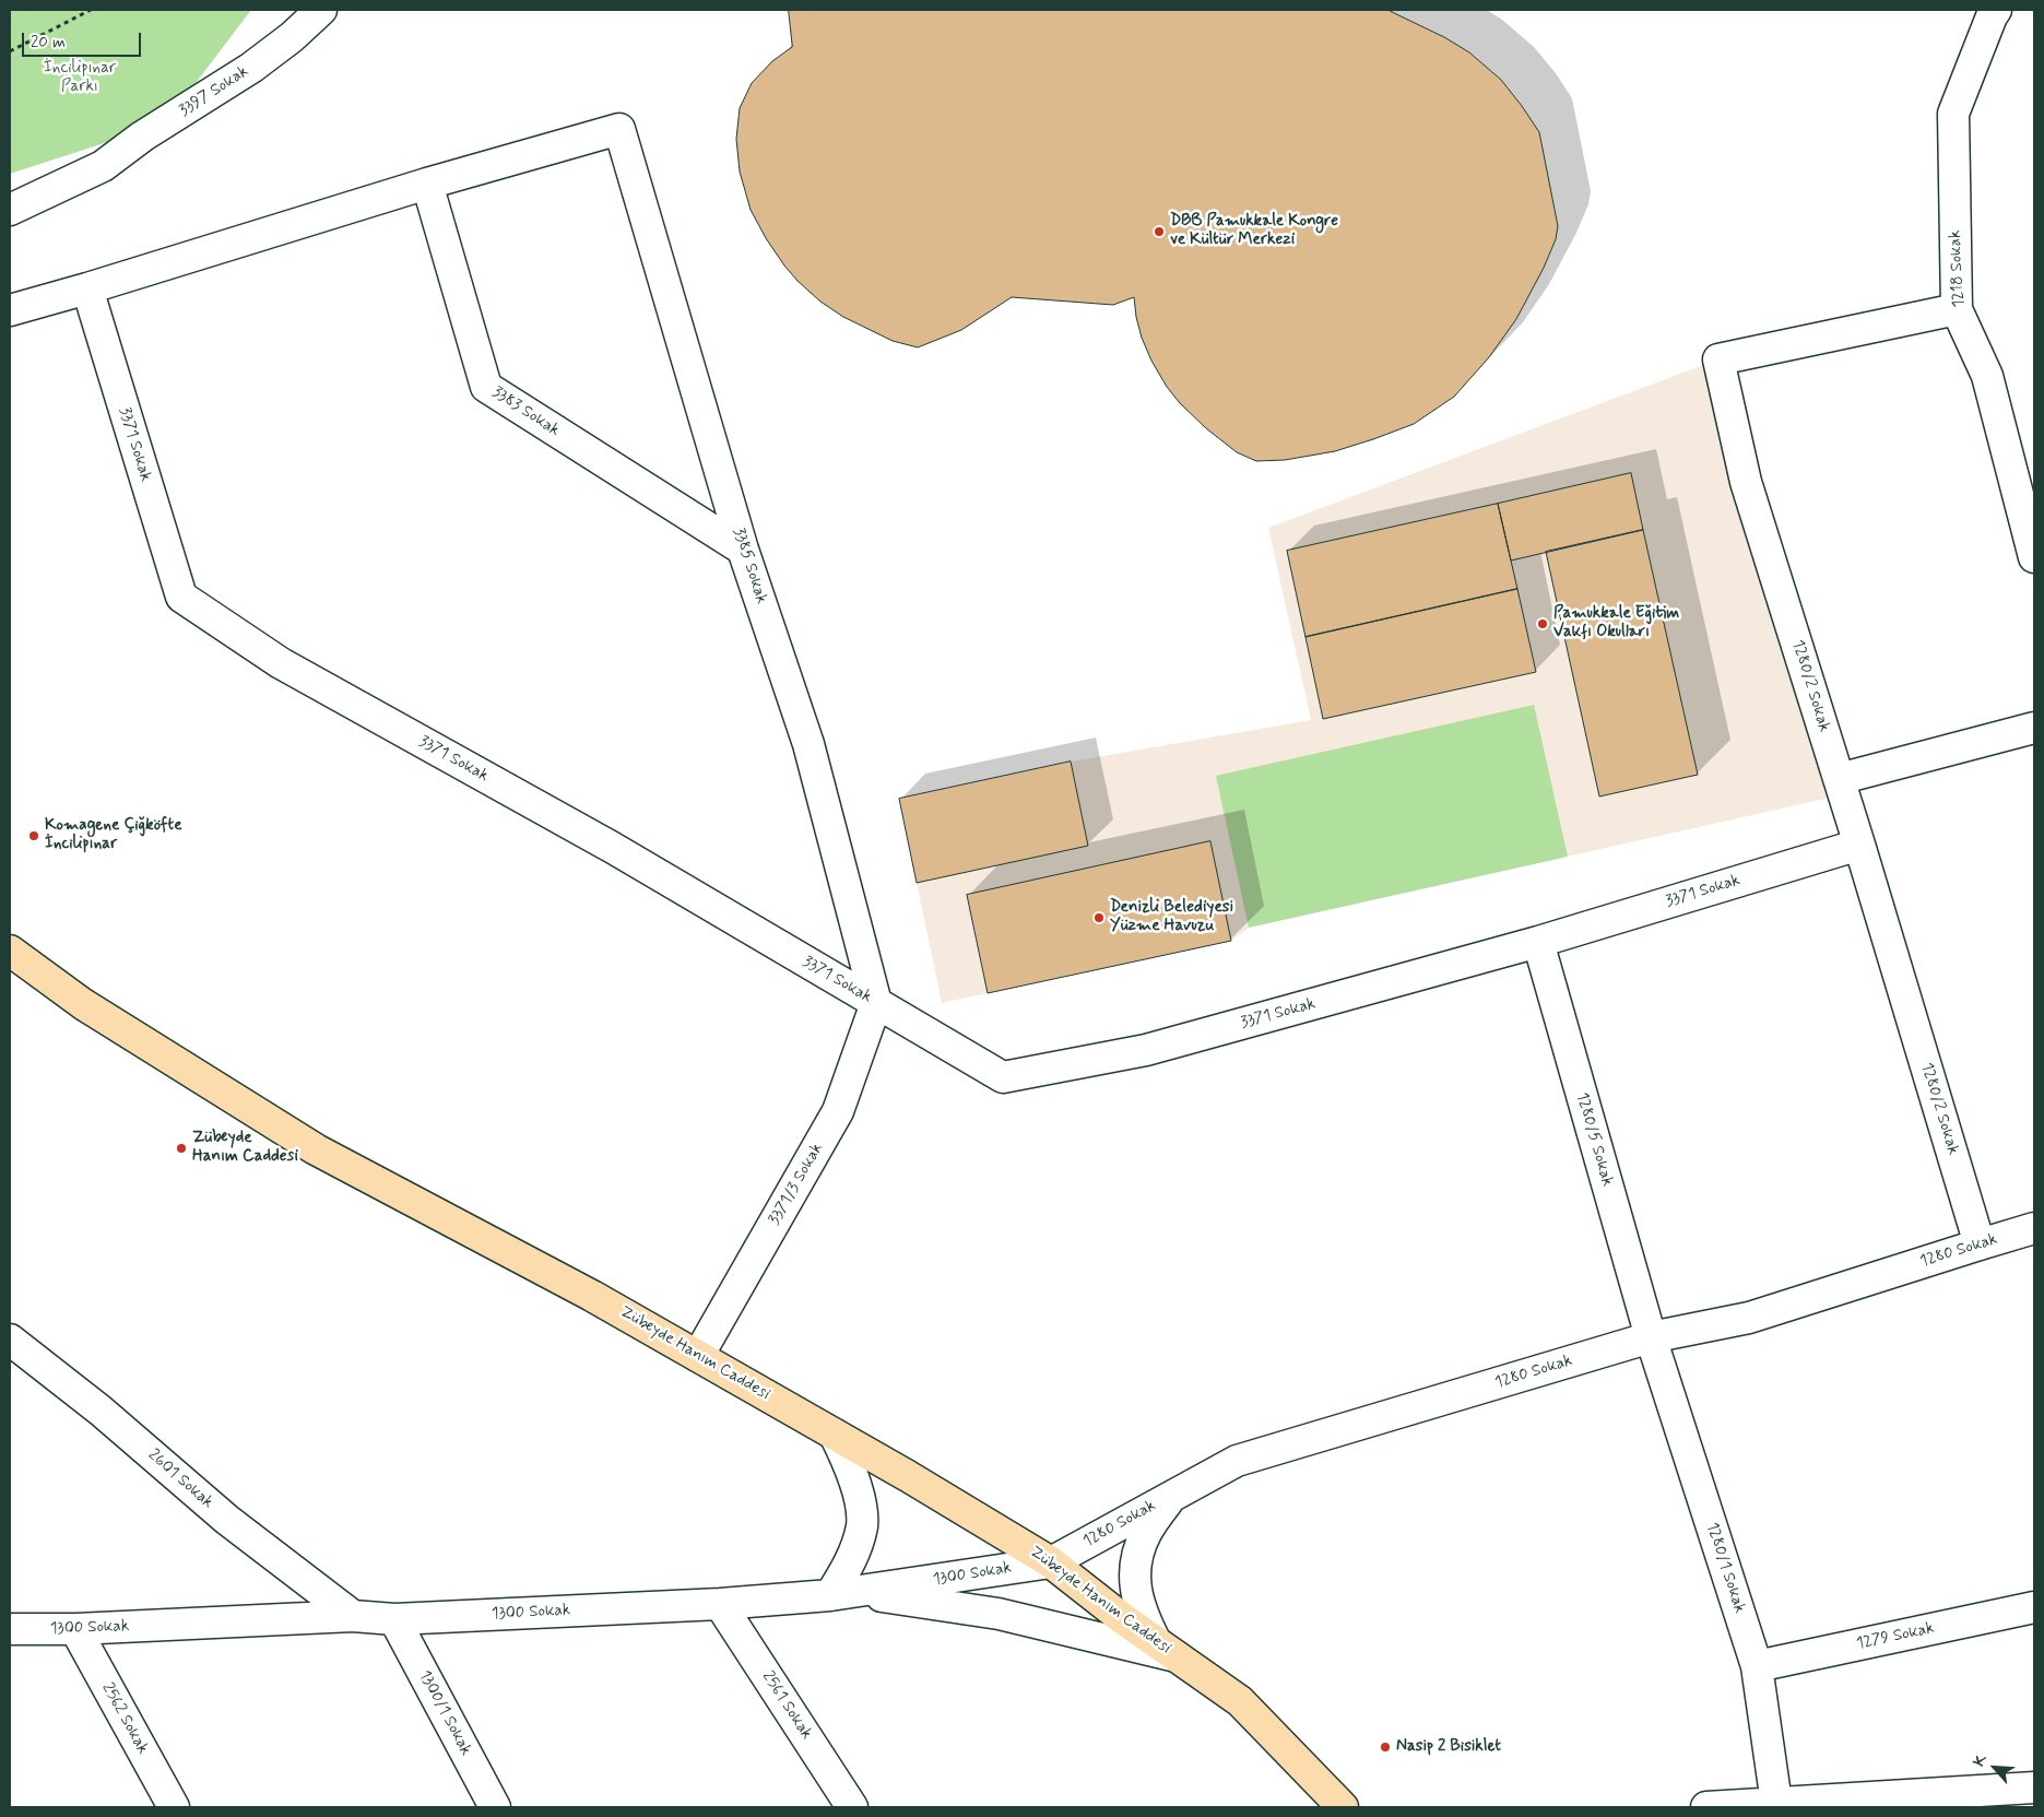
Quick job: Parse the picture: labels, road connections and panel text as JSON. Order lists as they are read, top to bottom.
{
  "streets": {
    "main road": ["Zübeyde Hanım Caddesi"],
    "street": [
      "3397 Sokak",
      "1218 Sokak",
      "3383 Sokak",
      "3371 Sokak",
      "3385 Sokak",
      "1280/2 Sokak",
      "1280/5 Sokak",
      "3371/3 Sokak",
      "1280 Sokak",
      "2601 Sokak",
      "1280/1 Sokak",
      "1300 Sokak",
      "1279 Sokak",
      "2561 Sokak",
      "1300/1 Sokak",
      "2562 Sokak"
    ]
  },
  "crossings": [
    ["1218 Sokak", "1280/2 Sokak"],
    ["3383 Sokak", "3385 Sokak"],
    ["3371 Sokak", "3385 Sokak"],
    ["3371 Sokak", "1280/2 Sokak"],
    ["3371 Sokak", "1280/5 Sokak"],
    ["3371 Sokak", "3371/3 Sokak"],
    ["3385 Sokak", "3371/3 Sokak"],
    ["1280/2 Sokak", "1280 Sokak"],
    ["1280/5 Sokak", "1280 Sokak"],
    ["1280/5 Sokak", "1280/1 Sokak"],
    ["3371/3 Sokak", "Zübeyde Hanım Caddesi"],
    ["1280 Sokak", "Zübeyde Hanım Caddesi"],
    ["1280 Sokak", "1280/1 Sokak"],
    ["1280 Sokak", "1300 Sokak"],
    ["Zübeyde Hanım Caddesi", "1300 Sokak"],
    ["2601 Sokak", "1300 Sokak"],
    ["1280/1 Sokak", "1279 Sokak"],
    ["1300 Sokak", "2561 Sokak"],
    ["1300 Sokak", "1300/1 Sokak"],
    ["1300 Sokak", "2562 Sokak"]
  ],
  "parks": ["İncilipınar Parkı"],
  "places": [
    "DBB Pamukkale Kongre ve Kültür Merkezi",
    "Pamukkale Eğitim Vakfı Okulları",
    "Komagene Çiğköfte İncilipınar",
    "Denizli Belediyesi Yüzme Havuzu",
    "Zübeyde Hanım Caddesi",
    "Nasip 2 Bisiklet"
  ],
  "scale_bar": "20 m",
  "north": "top left"
}
